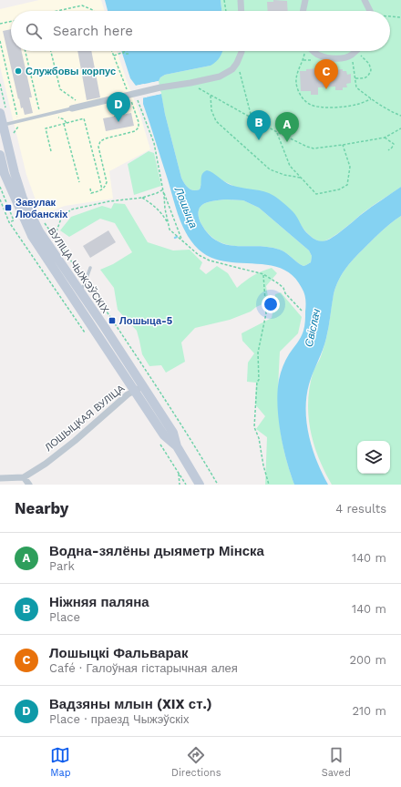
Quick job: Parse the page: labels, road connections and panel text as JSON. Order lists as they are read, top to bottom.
{
  "streets": {
    "street": ["ВУЛІЦА ЧЫЖЭЎСКІХ", "ЛОШЫЦКАЯ ВУЛІЦА"]
  },
  "crossings": [
    ["ВУЛІЦА ЧЫЖЭЎСКІХ", "ЛОШЫЦКАЯ ВУЛІЦА"]
  ],
  "water": ["Лошыца", "Свіслач"],
  "places": {
    "other": ["Службовы корпус"],
    "transit": ["Завулак Любанскіх", "Лошыца-5"]
  },
  "page": {
    "search": "Search here",
    "pins": [
      "C",
      "D",
      "B",
      "A"
    ],
    "heading": ["Nearby", "4 results"],
    "list": [
      {
        "mark": "A",
        "name": "Водна-зялёны дыяметр Мінска",
        "note": "Park",
        "value": "140 m"
      },
      {
        "mark": "B",
        "name": "Ніжняя паляна",
        "note": "Place",
        "value": "140 m"
      },
      {
        "mark": "C",
        "name": "Лошыцкі Фальварак",
        "note": "Café · Галоўная гістарычная алея",
        "value": "200 m"
      },
      {
        "mark": "D",
        "name": "Вадзяны млын (XIX ст.)",
        "note": "Place · праезд Чыжэўскіх",
        "value": "210 m"
      }
    ],
    "nav": ["Map", "Directions", "Saved"]
  }
}
